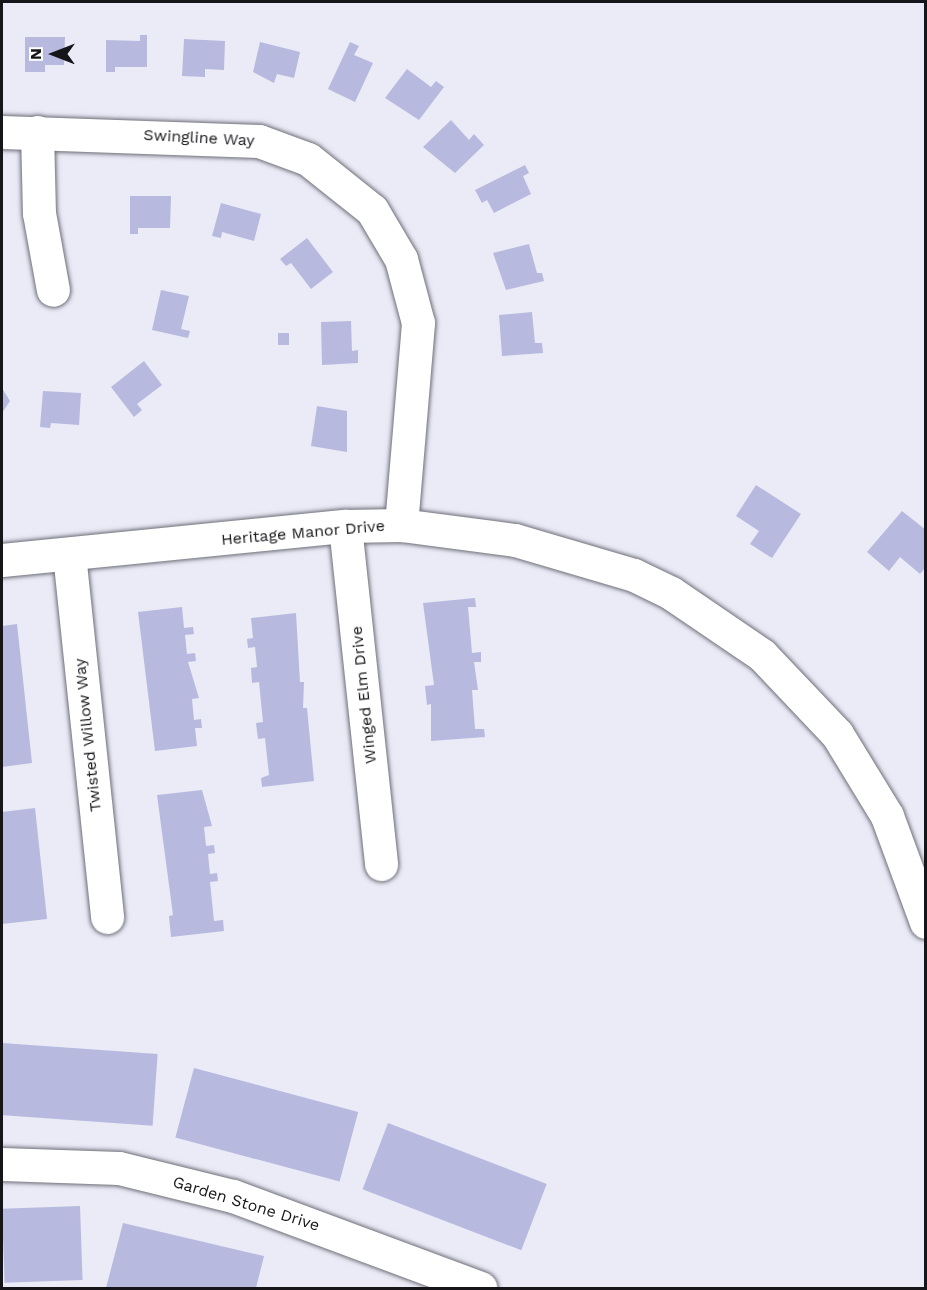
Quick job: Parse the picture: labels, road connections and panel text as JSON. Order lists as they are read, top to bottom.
{
  "streets": {
    "street": [
      "Swingline Way",
      "Heritage Manor Drive",
      "Winged Elm Drive",
      "Twisted Willow Way",
      "Garden Stone Drive"
    ]
  },
  "crossings": [
    ["Swingline Way", "Heritage Manor Drive"],
    ["Heritage Manor Drive", "Winged Elm Drive"],
    ["Heritage Manor Drive", "Twisted Willow Way"]
  ],
  "north": "left"
}
